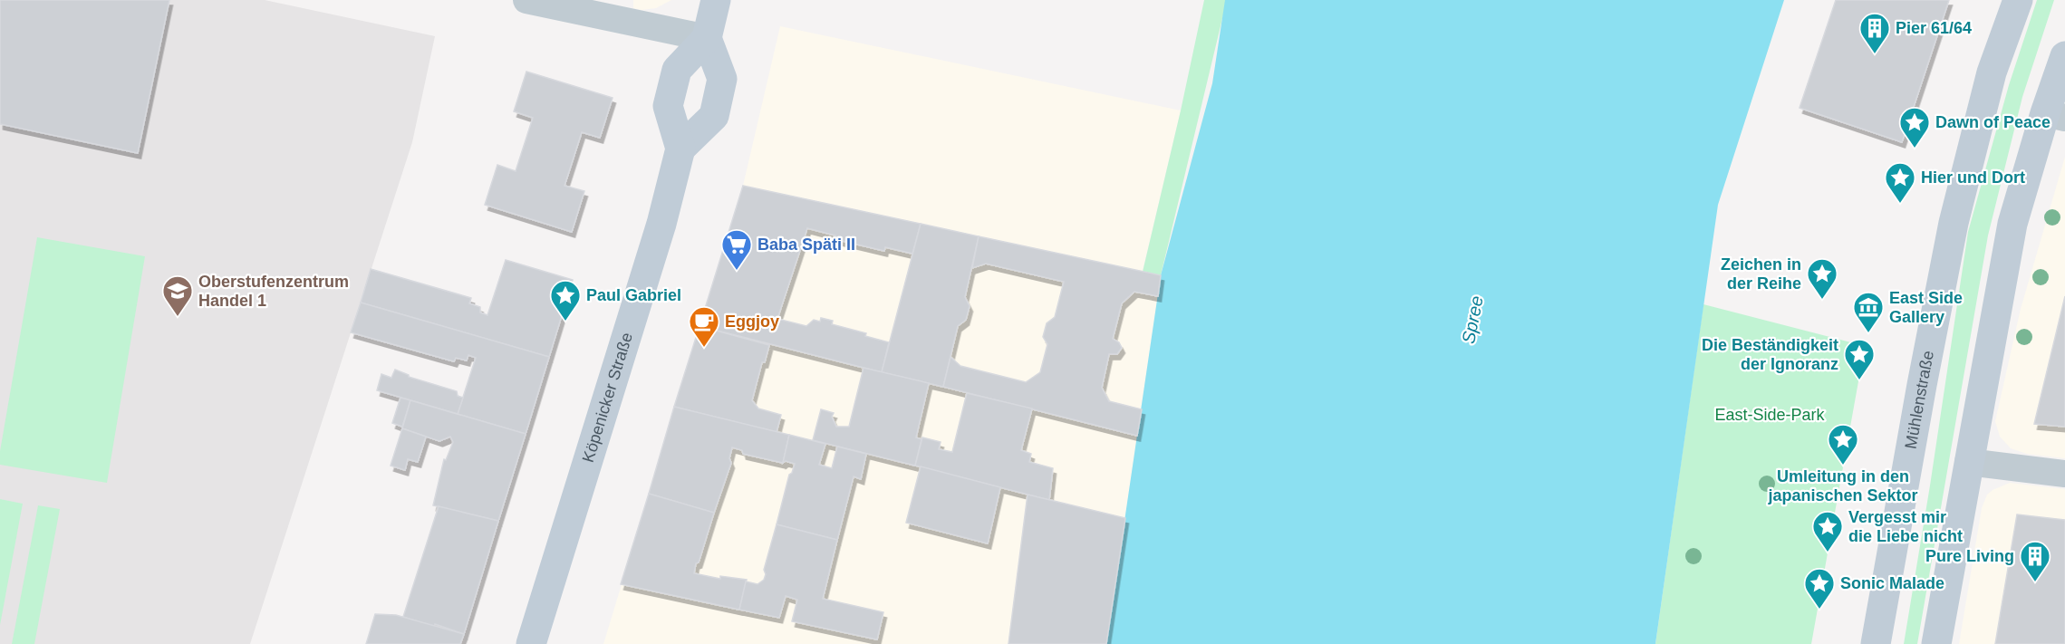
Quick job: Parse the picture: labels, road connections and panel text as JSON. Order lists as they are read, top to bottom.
{
  "streets": {
    "main road": ["Köpenicker Straße", "Mühlenstraße"]
  },
  "water": ["Spree"],
  "parks": ["East-Side-Park"],
  "places": {
    "building": ["Pier 61/64", "Pure Living"],
    "place": [
      "Dawn of Peace",
      "Hier und Dort",
      "Zeichen in der Reihe",
      "Paul Gabriel",
      "Die Beständigkeit der Ignoranz",
      "Umleitung in den japanischen Sektor",
      "Vergesst mir die Liebe nicht",
      "Sonic Malade"
    ],
    "supermarket": ["Baba Späti II"],
    "school or university": ["Oberstufenzentrum Handel 1"],
    "museum": ["East Side Gallery"],
    "cafe": ["Eggjoy"]
  }
}
